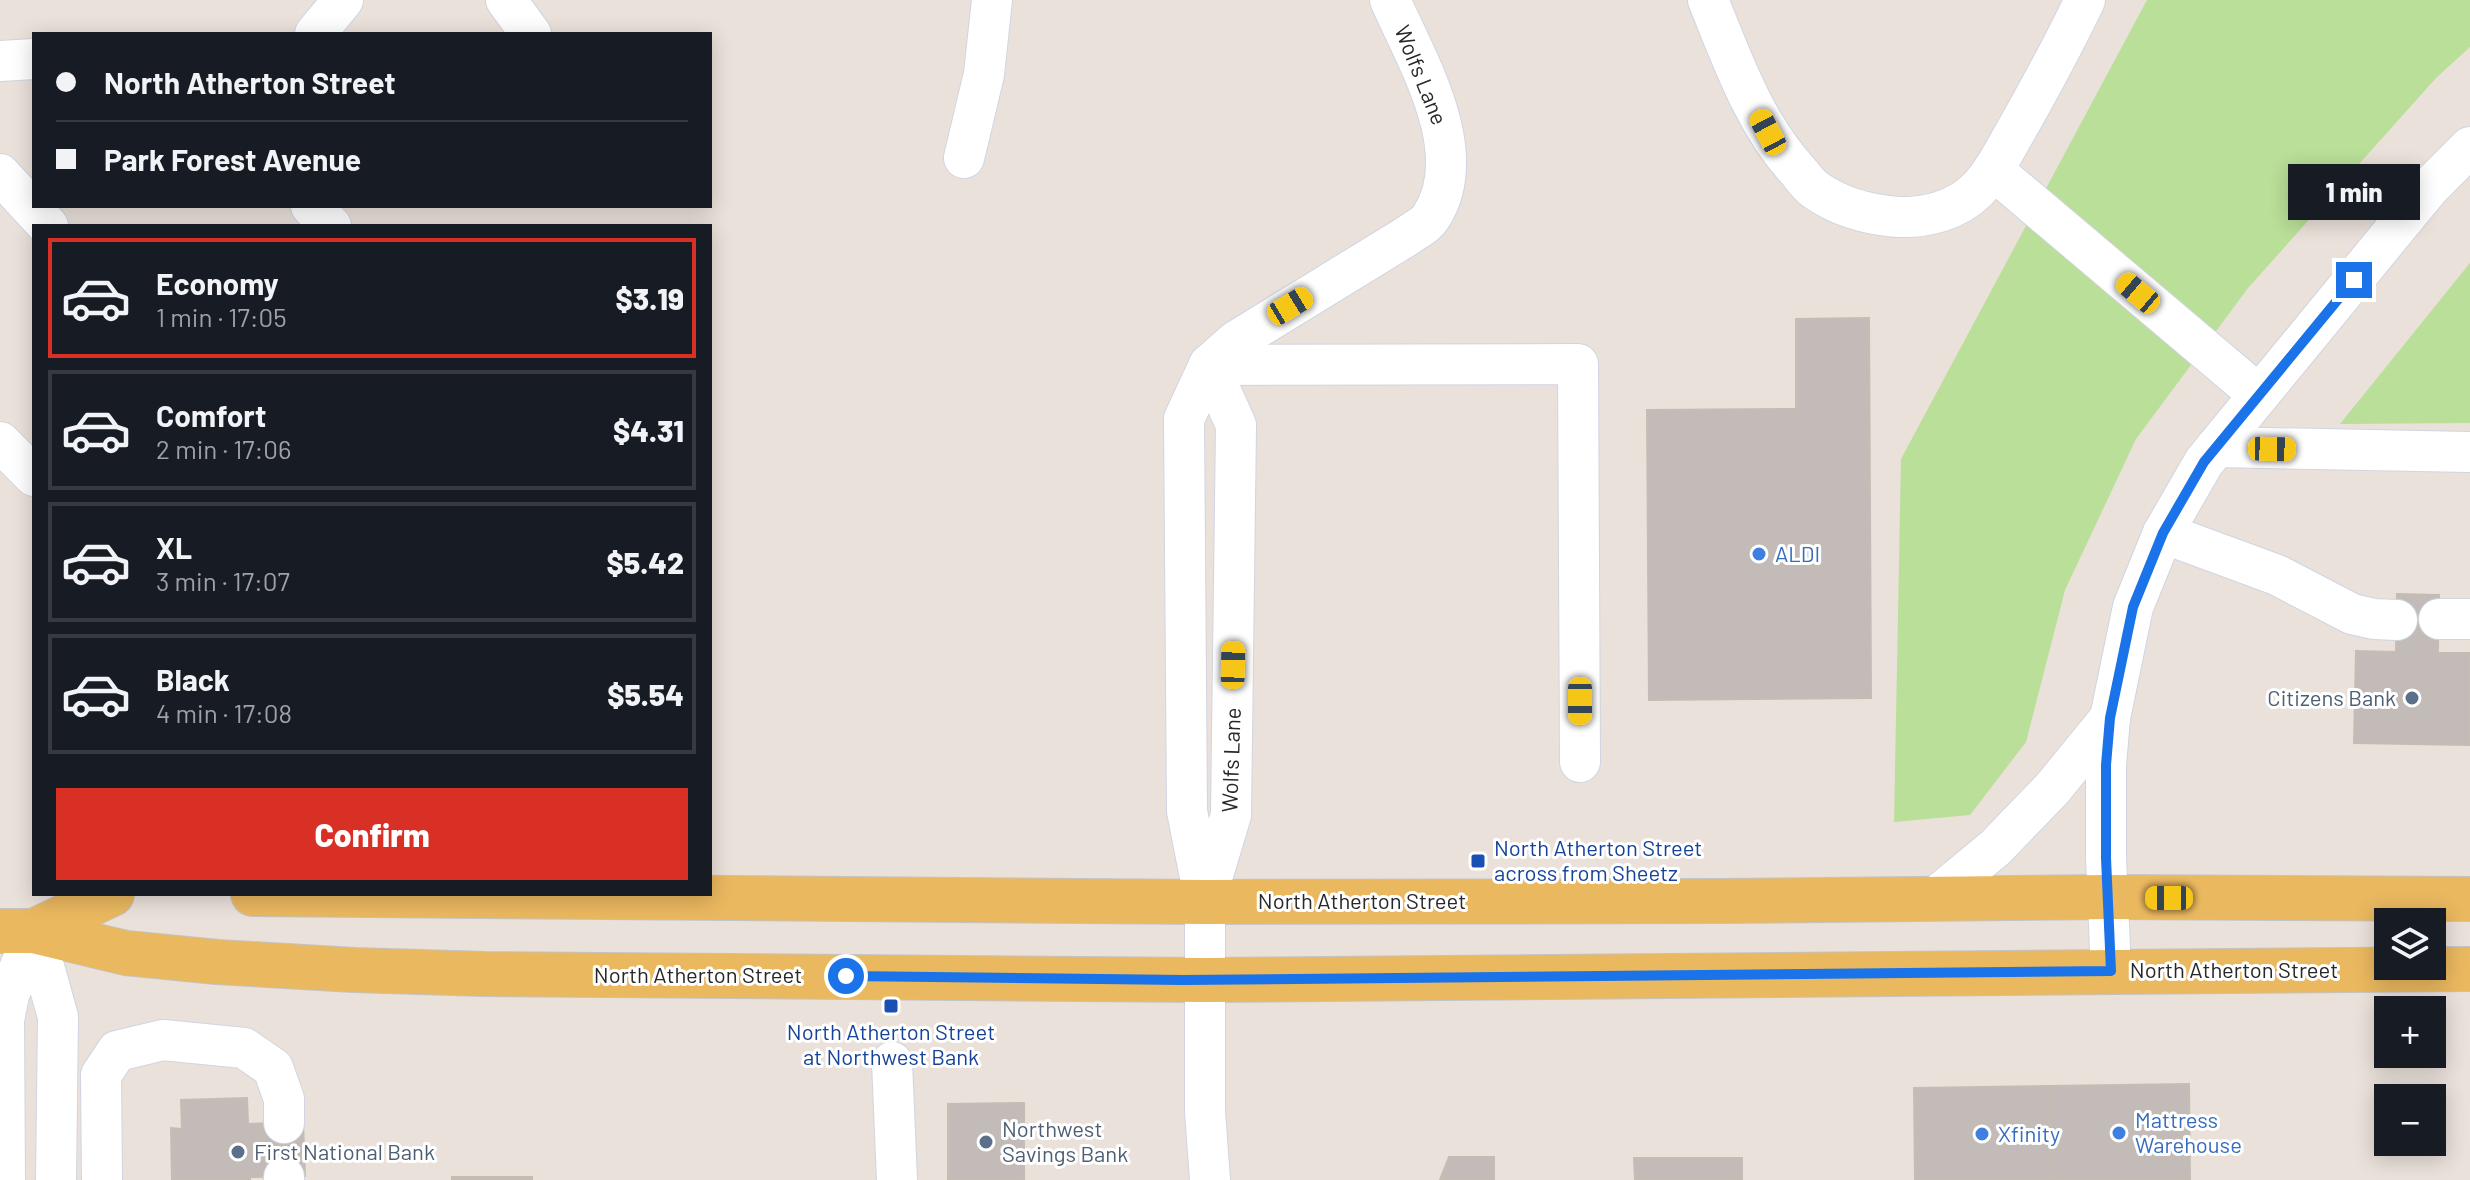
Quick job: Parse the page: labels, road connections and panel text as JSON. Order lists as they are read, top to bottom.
{
  "streets": {
    "main road": ["North Atherton Street"],
    "street": ["Wolfs Lane"]
  },
  "crossings": [
    ["Wolfs Lane", "North Atherton Street"]
  ],
  "places": {
    "other": [
      "ALDI",
      "Citizens Bank",
      "Mattress Warehouse",
      "Xfinity",
      "Northwest Savings Bank",
      "First National Bank"
    ],
    "transit": ["North Atherton Street across from Sheetz", "North Atherton Street at Northwest Bank"]
  },
  "page": {
    "banner": ["North Atherton Street", "Park Forest Avenue"],
    "bubble": "1 min",
    "list": [
      {
        "name": "Economy",
        "note": "1 min · 17:05",
        "value": "$3.19"
      },
      {
        "name": "Comfort",
        "note": "2 min · 17:06",
        "value": "$4.31"
      },
      {
        "name": "XL",
        "note": "3 min · 17:07",
        "value": "$5.42"
      },
      {
        "name": "Black",
        "note": "4 min · 17:08",
        "value": "$5.54"
      }
    ],
    "buttons": "Confirm",
    "map_buttons": ["+", "−"]
  }
}
